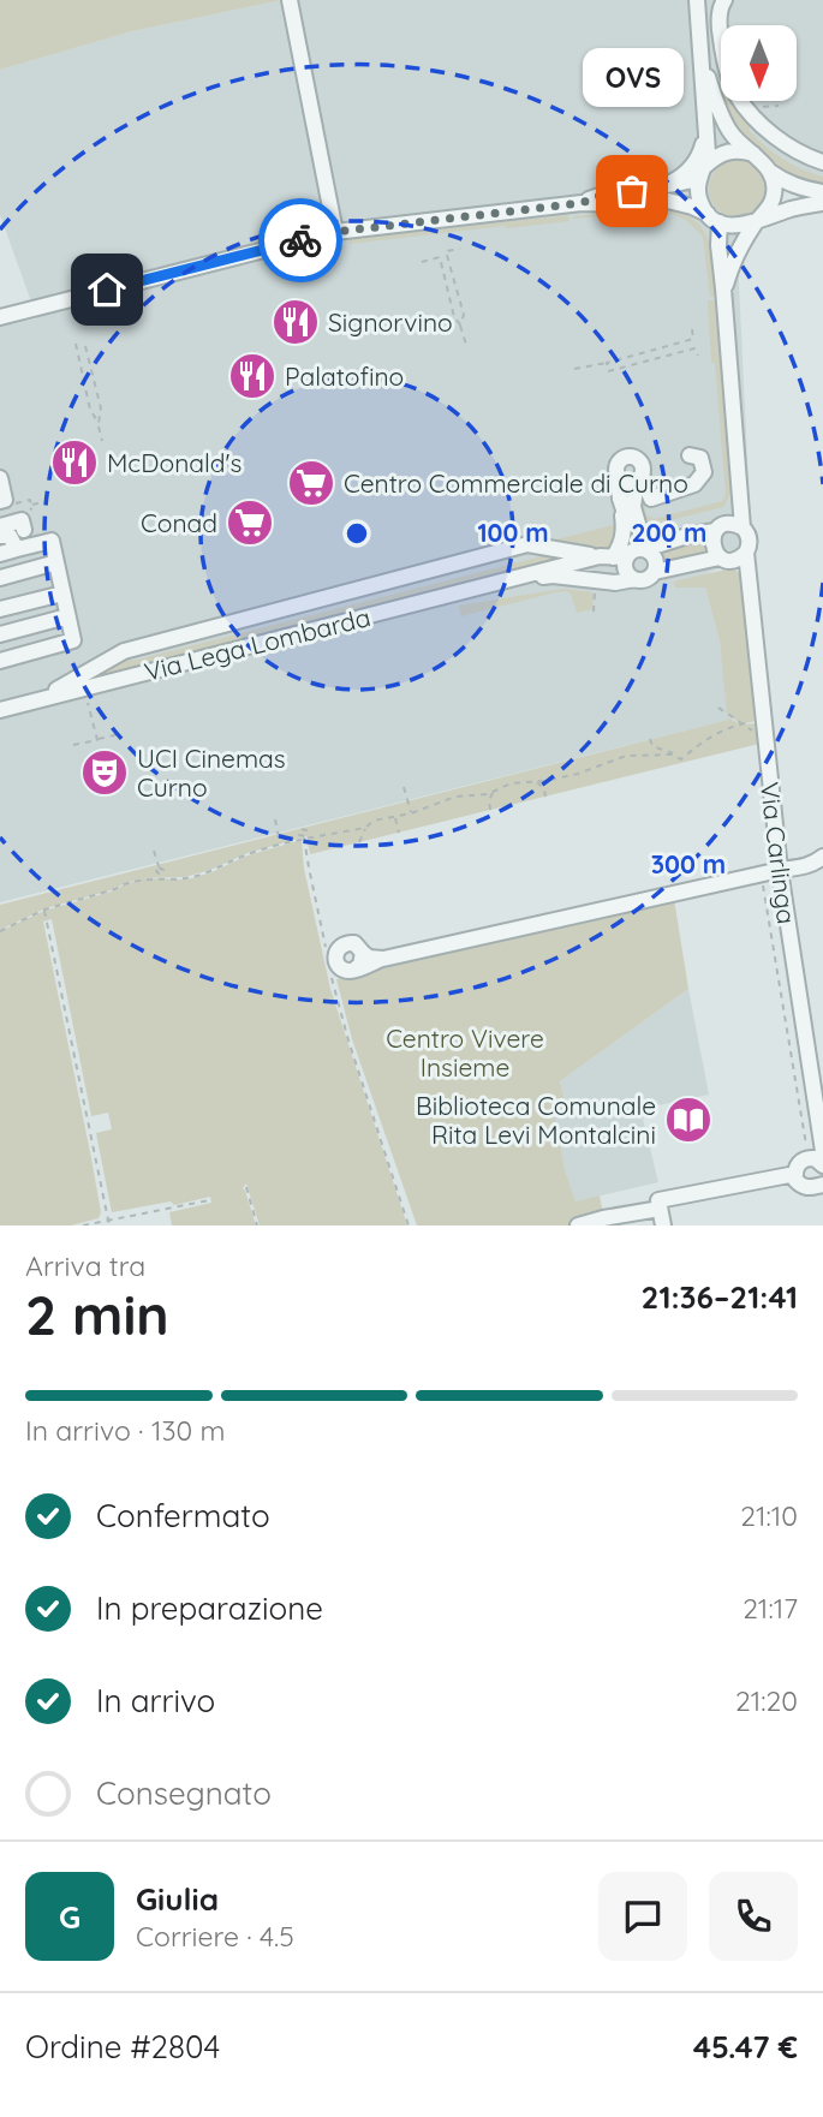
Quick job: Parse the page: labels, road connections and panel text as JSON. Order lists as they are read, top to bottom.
{
  "streets": {
    "street": ["Via Lega Lombarda", "Via Carlinga"]
  },
  "crossings": [
    ["Via Lega Lombarda", "Via Carlinga"]
  ],
  "parks": ["Centro Vivere Insieme"],
  "places": {
    "other": ["OVS"],
    "restaurant": ["Signorvino", "Palatofino", "McDonald's"],
    "supermarket": ["Centro Commerciale di Curno", "Conad"],
    "theatre": ["UCI Cinemas Curno"],
    "library": ["Biblioteca Comunale Rita Levi Montalcini"]
  },
  "north": "bottom",
  "page": {
    "bubble": "OVS",
    "heading": ["2 min", "Arriva tra", "21:36–21:41"],
    "panel": [
      "Giulia",
      "Corriere · 4.5",
      "Ordine #2804",
      "45.47 €"
    ],
    "bar": "In arrivo · 130 m",
    "list": [
      ["Confermato", "21:10"],
      ["In preparazione", "21:17"],
      ["In arrivo", "21:20"],
      "Consegnato"
    ],
    "round": "G"
  },
  "rings": ["100 m", "200 m", "300 m"]
}
